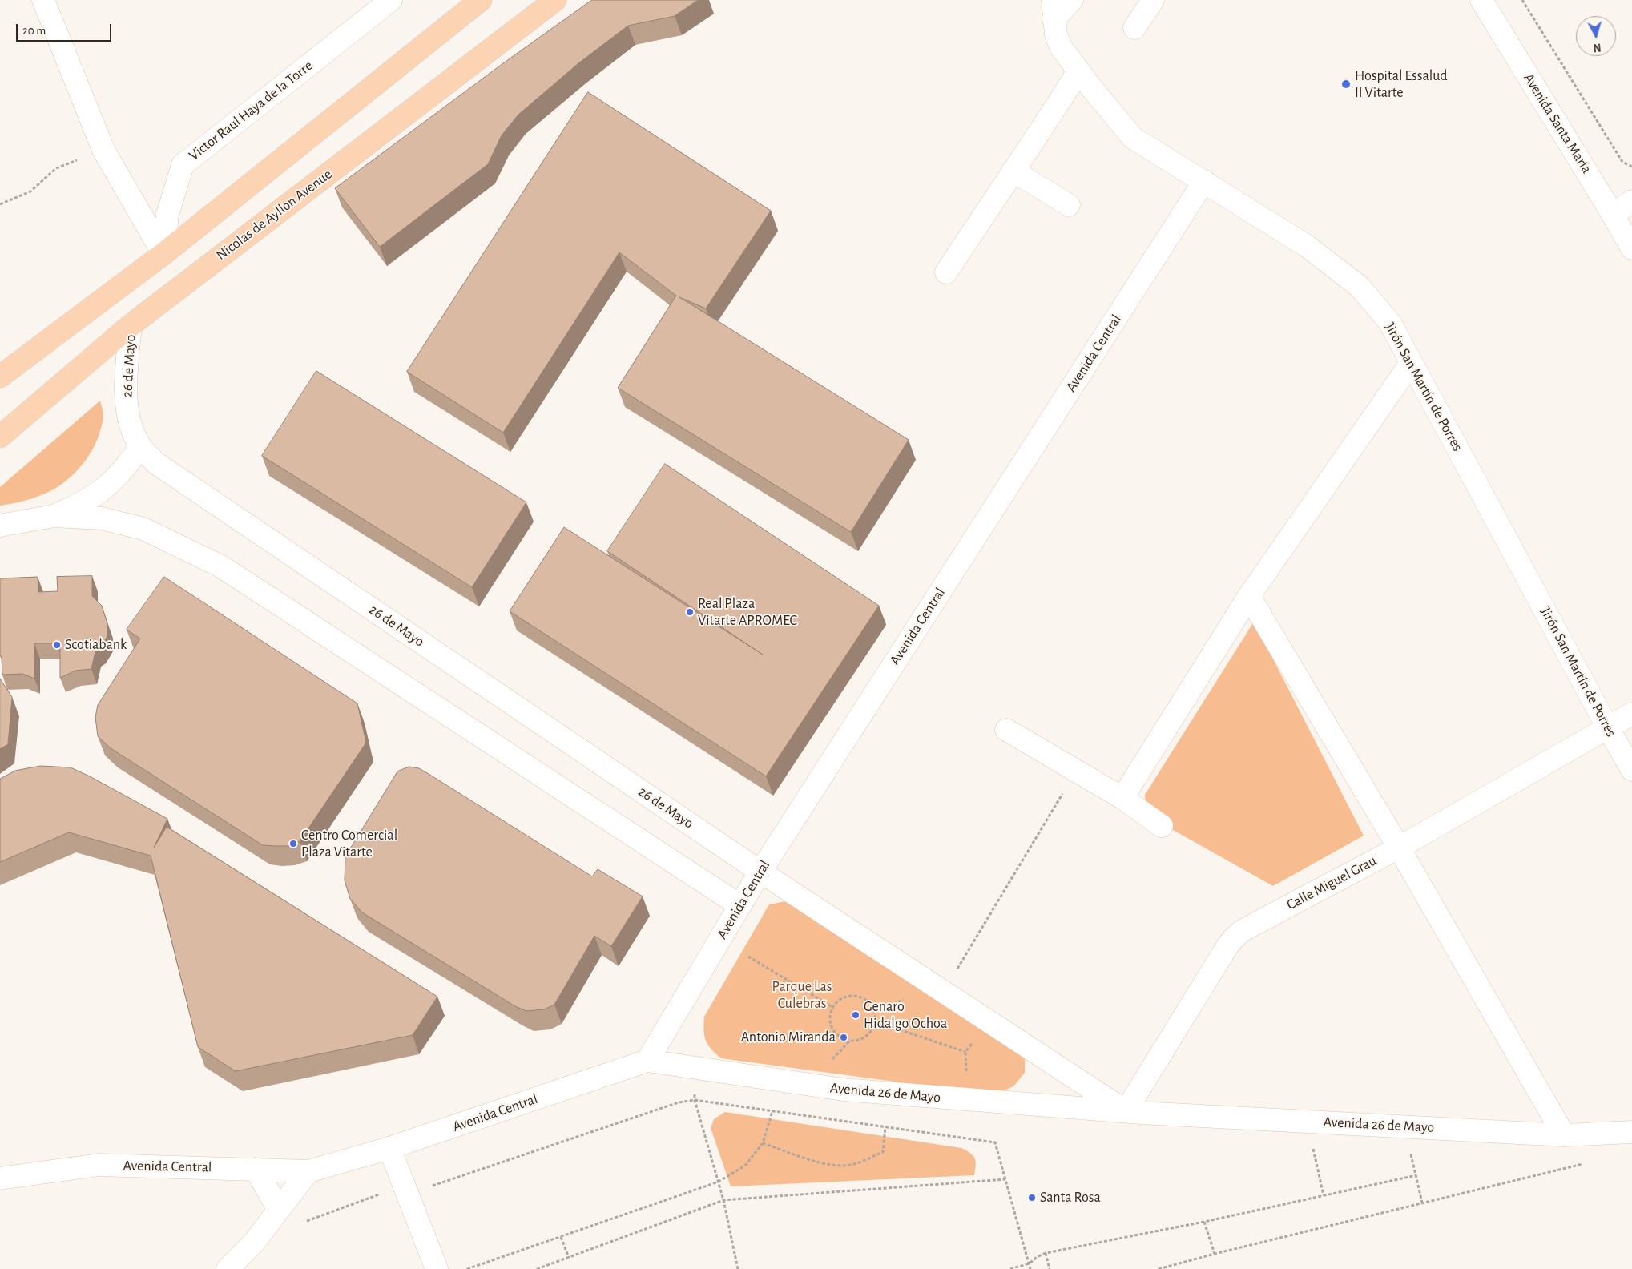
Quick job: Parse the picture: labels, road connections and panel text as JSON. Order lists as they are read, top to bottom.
{
  "streets": {
    "main road": ["Nicolas de Ayllon Avenue"],
    "street": [
      "Victor Raul Haya de la Torre",
      "Avenida Santa María",
      "Avenida Central",
      "26 de Mayo",
      "Jirón San Martín de Porres",
      "Calle Miguel Grau",
      "Avenida 26 de Mayo"
    ]
  },
  "crossings": [
    ["Nicolas de Ayllon Avenue", "26 de Mayo"],
    ["Avenida Central", "26 de Mayo"],
    ["Avenida Central", "Jirón San Martín de Porres"],
    ["Avenida Central", "Avenida 26 de Mayo"],
    ["Jirón San Martín de Porres", "Calle Miguel Grau"],
    ["Calle Miguel Grau", "Avenida 26 de Mayo"]
  ],
  "parks": ["Parque Las Culebras"],
  "places": [
    "Hospital Essalud II Vitarte",
    "Real Plaza Vitarte APROMEC",
    "Scotiabank",
    "Centro Comercial Plaza Vitarte",
    "Genaro Hidalgo Ochoa",
    "Antonio Miranda",
    "Santa Rosa"
  ],
  "scale_bar": "20 m",
  "north": "bottom"
}
